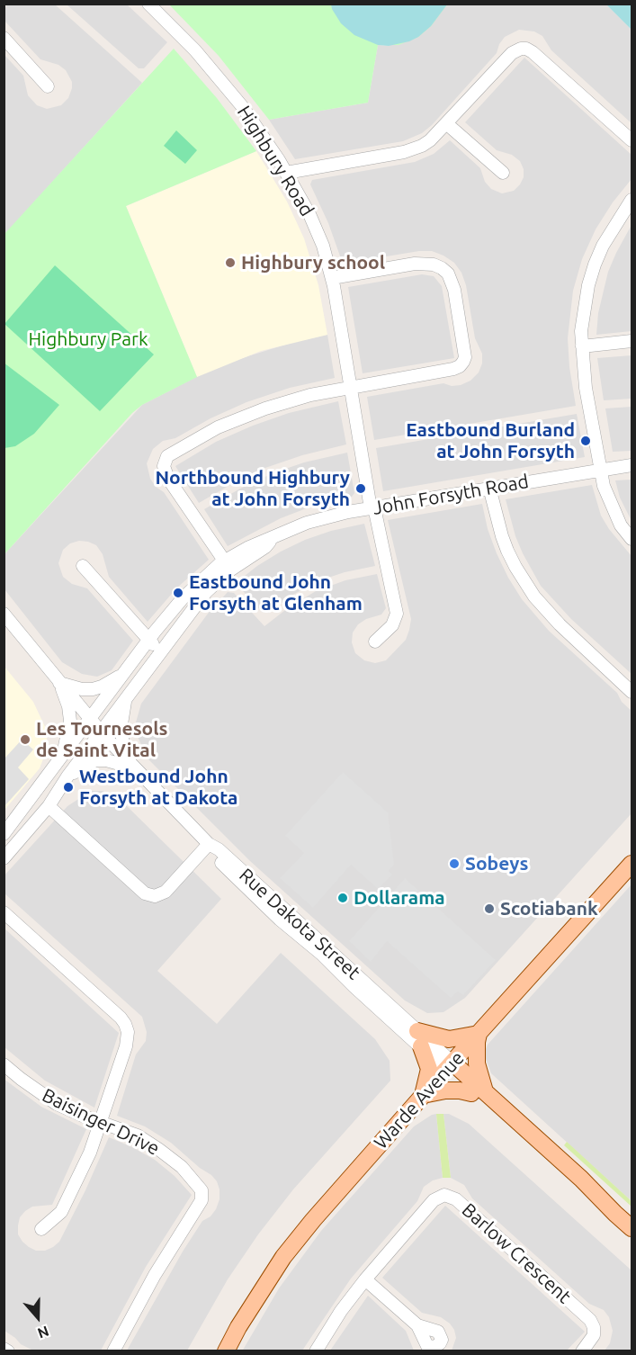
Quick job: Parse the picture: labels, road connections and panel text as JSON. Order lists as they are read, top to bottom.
{
  "streets": {
    "main road": ["Warde Avenue"],
    "street": [
      "Highbury Road",
      "John Forsyth Road",
      "Rue Dakota Street",
      "Baisinger Drive",
      "Barlow Crescent"
    ]
  },
  "crossings": [
    ["Highbury Road", "John Forsyth Road"],
    ["Rue Dakota Street", "Warde Avenue"]
  ],
  "parks": ["Highbury Park"],
  "places": [
    "Highbury school",
    "Eastbound Burland at John Forsyth",
    "Northbound Highbury at John Forsyth",
    "Eastbound John Forsyth at Glenham",
    "Les Tournesols de Saint Vital",
    "Westbound John Forsyth at Dakota",
    "Sobeys",
    "Dollarama",
    "Scotiabank"
  ],
  "north": "bottom"
}
